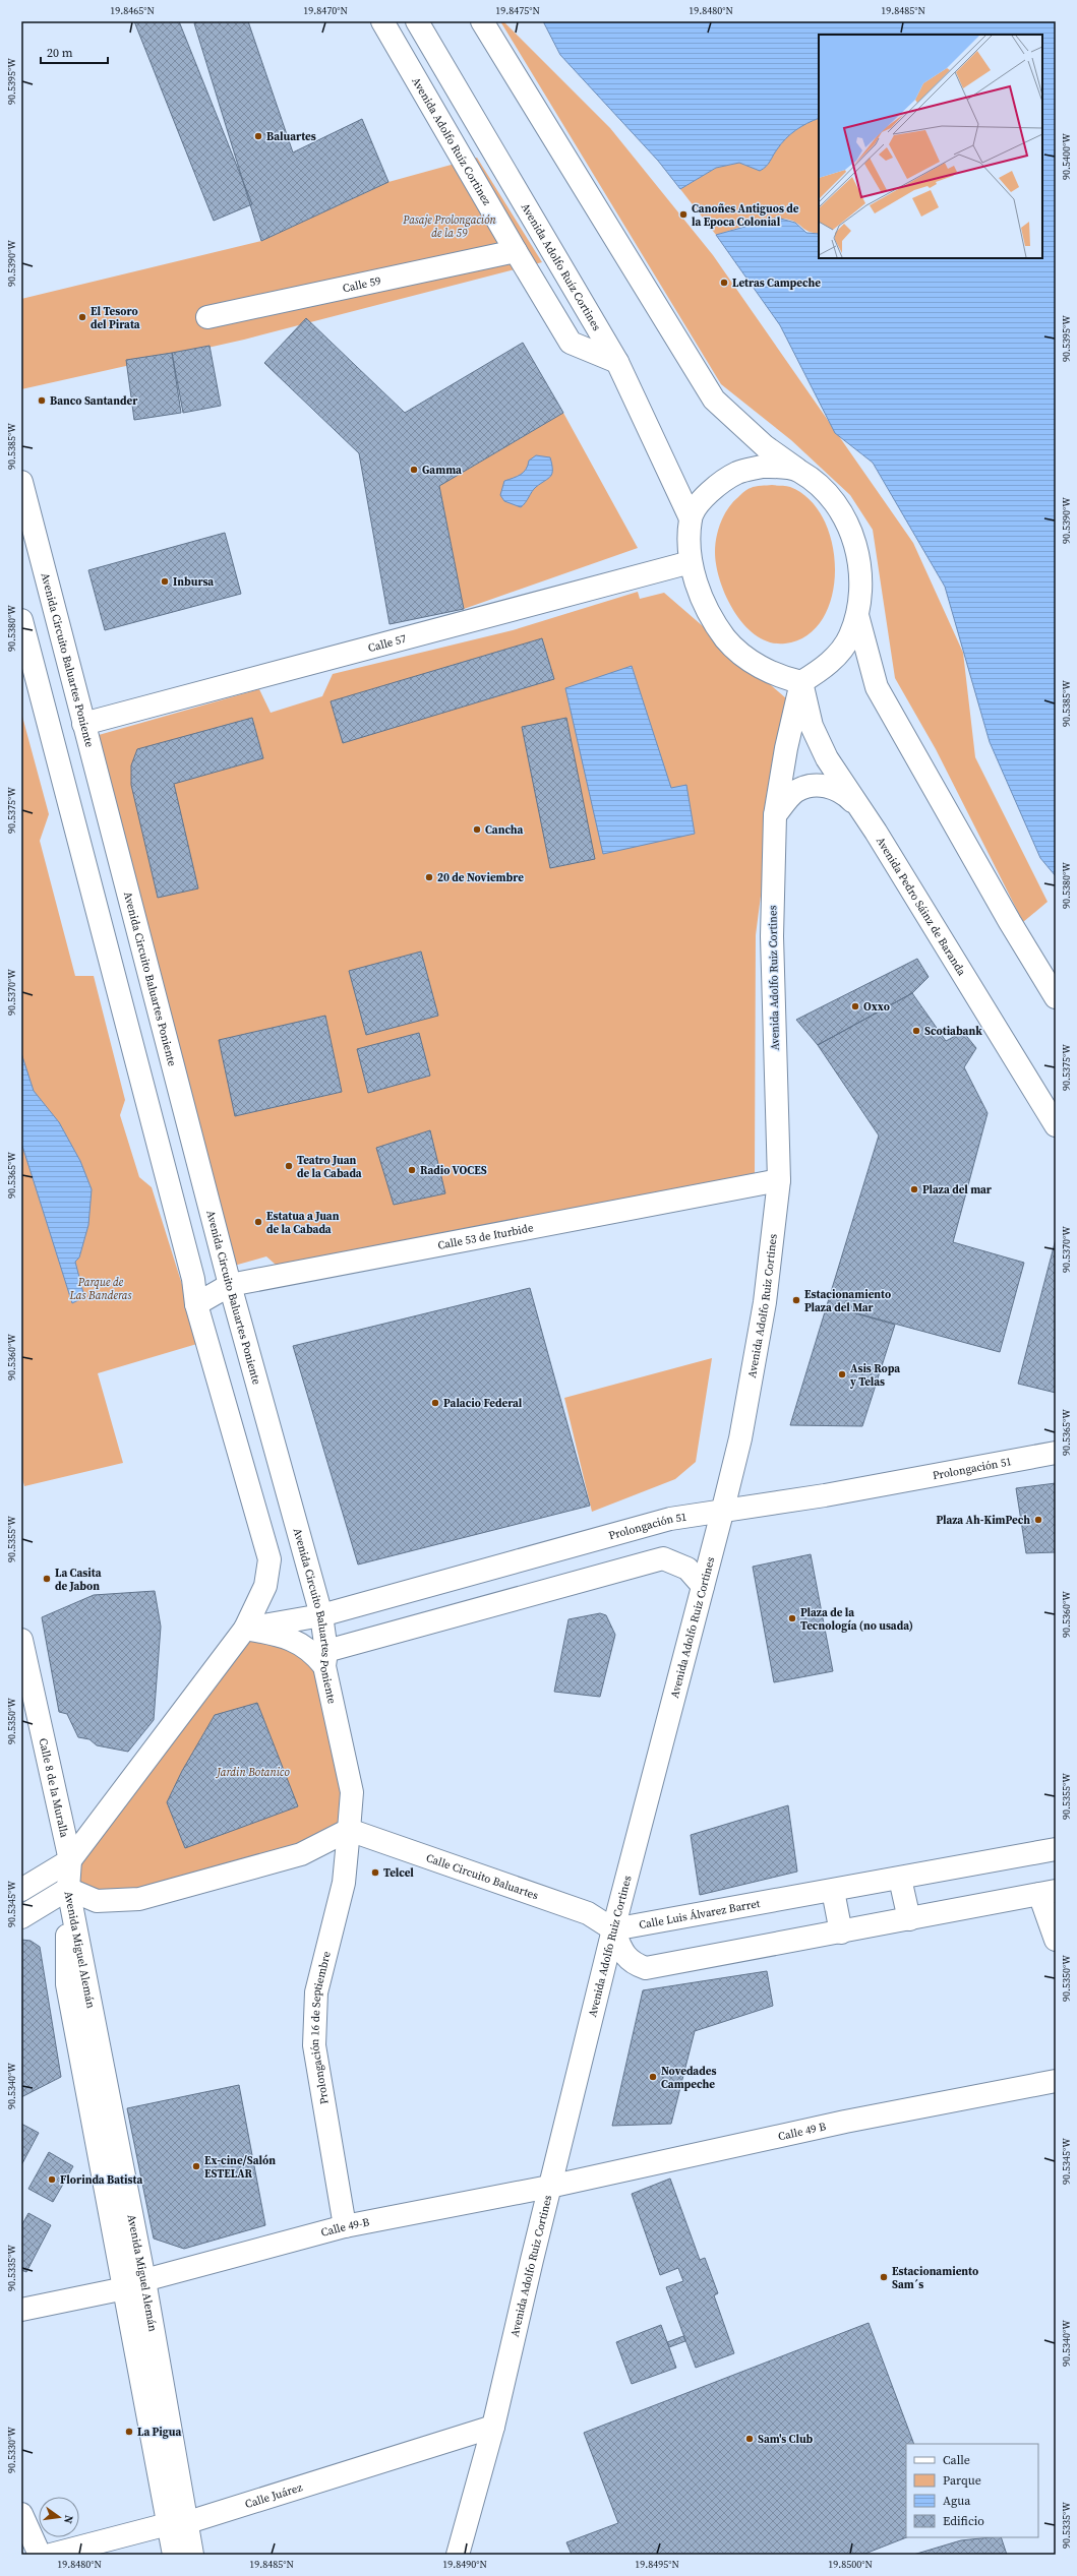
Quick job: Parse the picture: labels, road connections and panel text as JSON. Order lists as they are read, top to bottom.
{
  "streets": {
    "main road": [
      "Avenida Adolfo Ruíz Cortinez",
      "Avenida Adolfo Ruíz Cortines",
      "Calle 59",
      "Calle 57",
      "Avenida Circuito Baluartes Poniente",
      "Avenida Pedro Sáinz de Baranda",
      "Avenida Adolfo Ruiz Cortines",
      "Calle 53 de Iturbide",
      "Prolongación 51",
      "Calle 8 de la Muralla",
      "Calle Circuito Baluartes",
      "Calle Luis Álvarez Barret",
      "Avenida Miguel Alemán",
      "Prolongación 16 de Septiembre",
      "Calle 49 B",
      "Calle 49-B",
      "Calle Juárez"
    ]
  },
  "crossings": [
    ["Avenida Adolfo Ruíz Cortinez", "Avenida Adolfo Ruíz Cortines"],
    ["Avenida Adolfo Ruíz Cortinez", "Calle 59"],
    ["Calle 57", "Avenida Circuito Baluartes Poniente"],
    ["Avenida Circuito Baluartes Poniente", "Calle 53 de Iturbide"],
    ["Avenida Circuito Baluartes Poniente", "Prolongación 51"],
    ["Avenida Circuito Baluartes Poniente", "Calle Circuito Baluartes"],
    ["Avenida Circuito Baluartes Poniente", "Prolongación 16 de Septiembre"],
    ["Avenida Pedro Sáinz de Baranda", "Avenida Adolfo Ruiz Cortines"],
    ["Avenida Adolfo Ruiz Cortines", "Calle 53 de Iturbide"],
    ["Avenida Adolfo Ruiz Cortines", "Prolongación 51"],
    ["Avenida Adolfo Ruiz Cortines", "Calle Circuito Baluartes"],
    ["Avenida Adolfo Ruiz Cortines", "Calle Luis Álvarez Barret"],
    ["Avenida Adolfo Ruiz Cortines", "Calle 49 B"],
    ["Avenida Adolfo Ruiz Cortines", "Calle 49-B"],
    ["Avenida Adolfo Ruiz Cortines", "Calle Juárez"],
    ["Calle 8 de la Muralla", "Avenida Miguel Alemán"],
    ["Calle Circuito Baluartes", "Calle Luis Álvarez Barret"],
    ["Calle Circuito Baluartes", "Prolongación 16 de Septiembre"],
    ["Avenida Miguel Alemán", "Calle 49-B"],
    ["Avenida Miguel Alemán", "Calle Juárez"],
    ["Prolongación 16 de Septiembre", "Calle 49-B"],
    ["Calle 49 B", "Calle 49-B"]
  ],
  "parks": ["Pasaje Prolongación de la 59", "Parque de Las Banderas", "Jardin Botanico"],
  "places": [
    "Baluartes",
    "Canoñes Antiguos de la Epoca Colonial",
    "Letras Campeche",
    "El Tesoro del Pirata",
    "Banco Santander",
    "Gamma",
    "Inbursa",
    "Cancha",
    "20 de Noviembre",
    "Oxxo",
    "Scotiabank",
    "Teatro Juan de la Cabada",
    "Radio VOCES",
    "Plaza del mar",
    "Estatua a Juan de la Cabada",
    "Estacionamiento Plaza del Mar",
    "Asis Ropa y Telas",
    "Palacio Federal",
    "Plaza Ah-KimPech",
    "La Casita de Jabon",
    "Plaza de la Tecnología (no usada)",
    "Telcel",
    "Novedades Campeche",
    "Ex-cine/Salón ESTELAR",
    "Florinda Batista",
    "Estacionamiento Sam´s",
    "La Pigua",
    "Sam's Club"
  ],
  "legend": [
    "Calle",
    "Parque",
    "Agua",
    "Edificio"
  ],
  "scale_bar": "20 m",
  "north": "right",
  "coordinates": [
    "19.8465°N",
    "19.8470°N",
    "19.8475°N",
    "19.8480°N",
    "19.8485°N",
    "90.5395°W",
    "90.5400°W",
    "90.5390°W",
    "90.5385°W",
    "90.5380°W",
    "90.5375°W",
    "90.5370°W",
    "90.5365°W",
    "90.5360°W",
    "90.5355°W",
    "90.5350°W",
    "90.5345°W",
    "90.5340°W",
    "90.5335°W",
    "90.5330°W",
    "19.8490°N",
    "19.8495°N",
    "19.8500°N"
  ]
}
